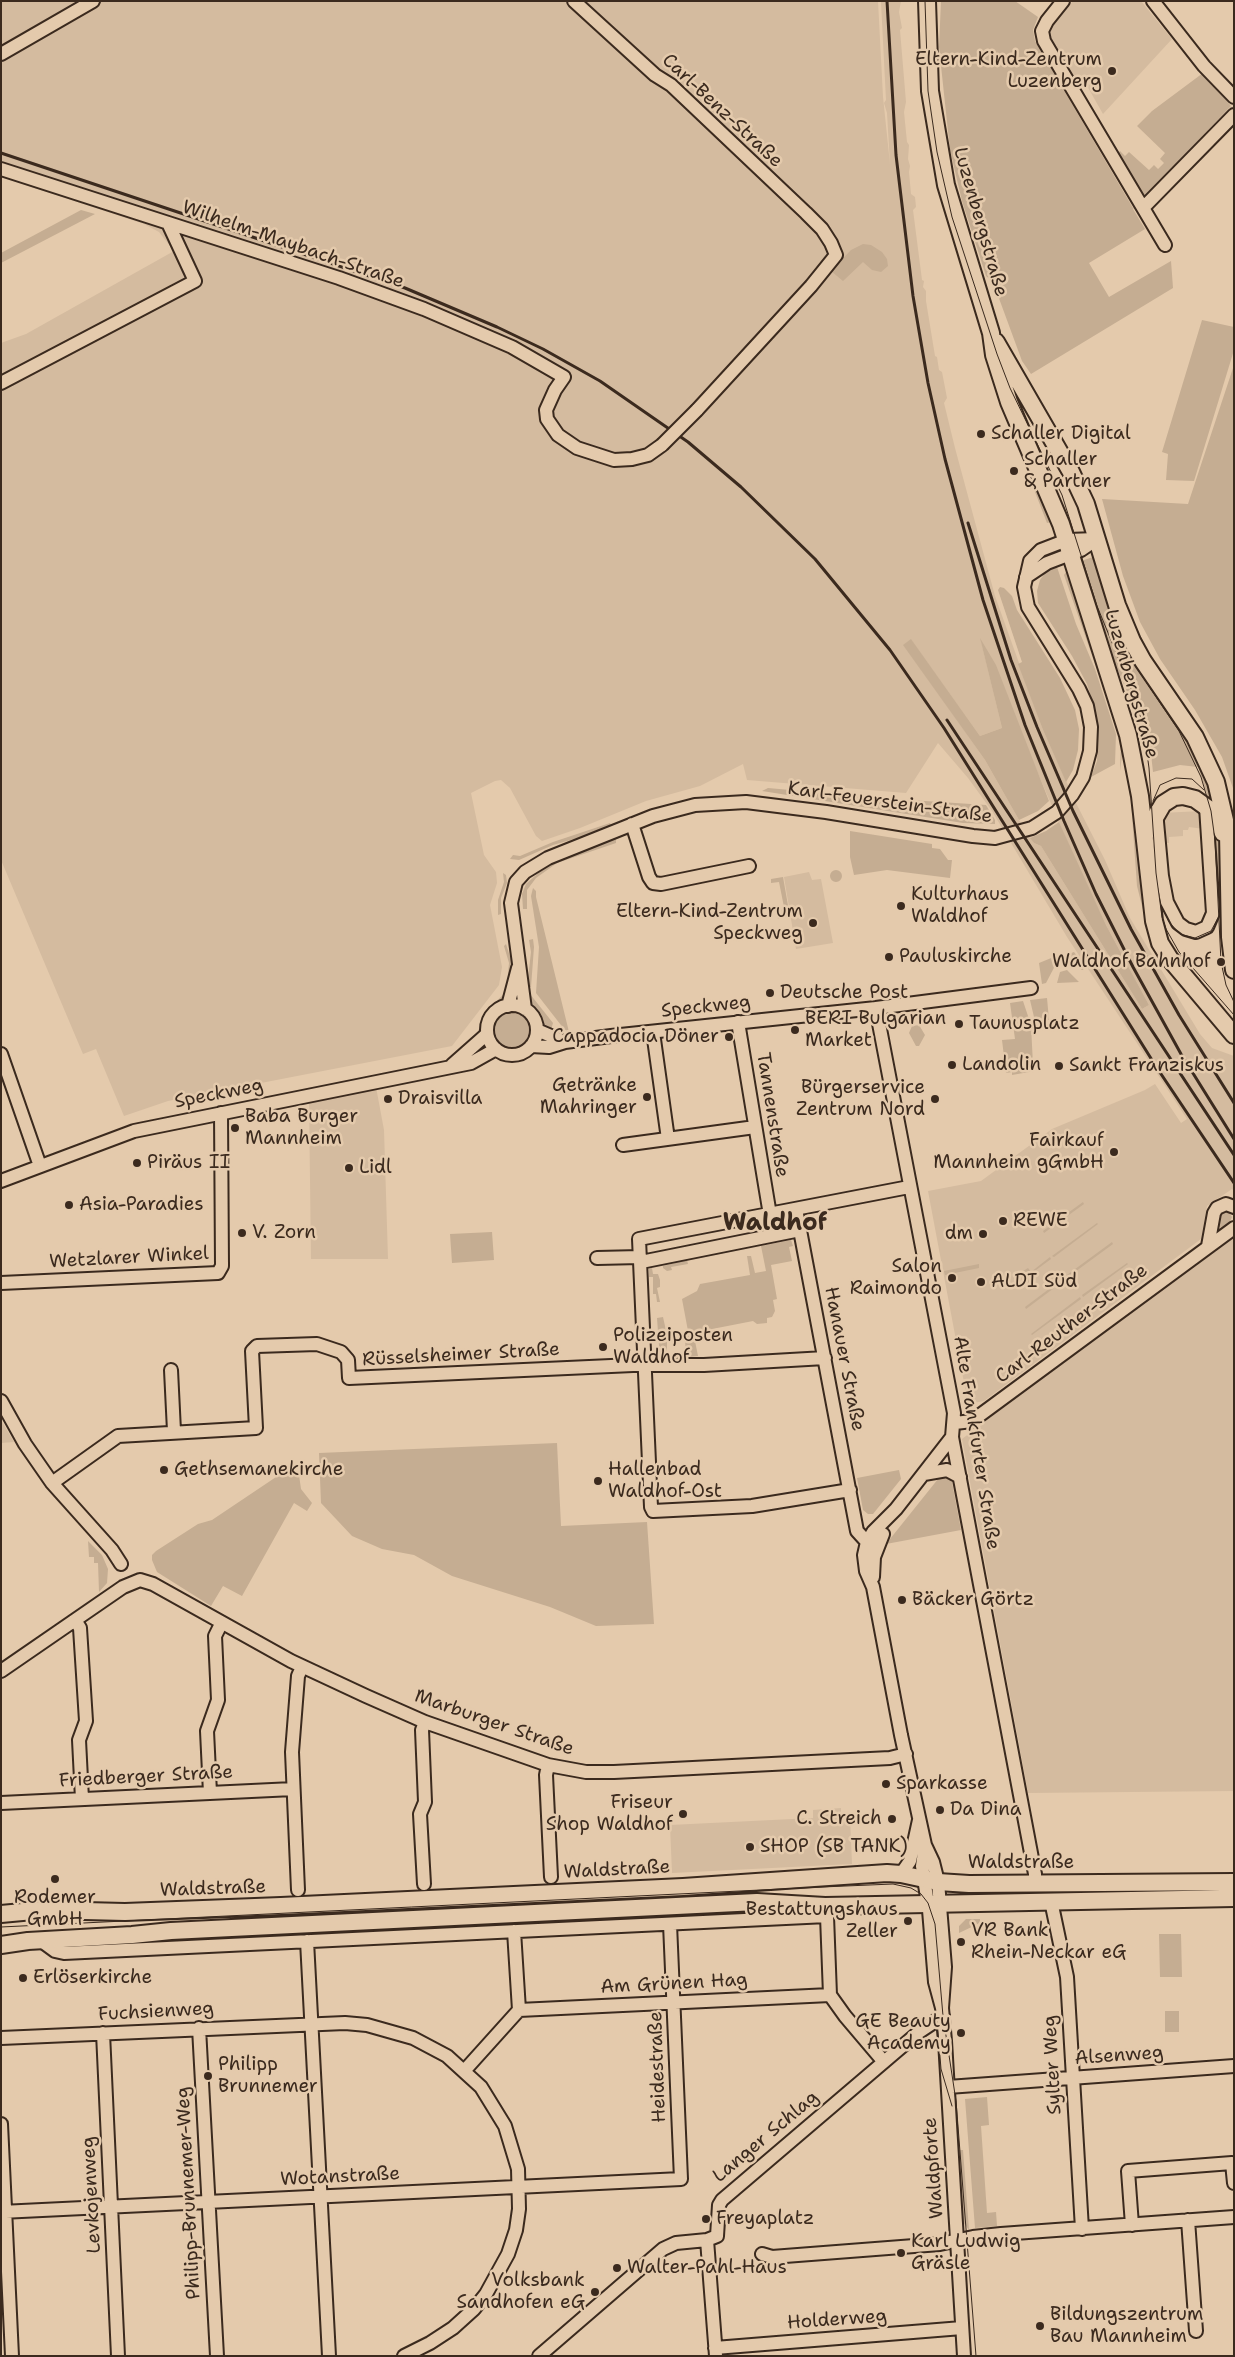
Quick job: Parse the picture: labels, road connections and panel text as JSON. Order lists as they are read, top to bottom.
{
  "streets": {
    "main road": ["Luzenbergstraße", "Waldstraße"],
    "street": [
      "Carl-Benz-Straße",
      "Wilhelm-Maybach-Straße",
      "Karl-Feuerstein-Straße",
      "Speckweg",
      "Tannenstraße",
      "Wetzlarer Winkel",
      "Carl-Reuther-Straße",
      "Rüsselsheimer Straße",
      "Hanauer Straße",
      "Alte Frankfurter Straße",
      "Marburger Straße",
      "Friedberger Straße",
      "Am Grünen Hag",
      "Fuchsienweg",
      "Alsenweg",
      "Sylter Weg",
      "Heidestraße",
      "Langer Schlag",
      "Waldpforte",
      "Wotanstraße",
      "Philipp-Brunnemer-Weg",
      "Levkojenweg",
      "Holderweg"
    ]
  },
  "crossings": [
    ["Carl-Benz-Straße", "Wilhelm-Maybach-Straße"],
    ["Luzenbergstraße", "Karl-Feuerstein-Straße"],
    ["Karl-Feuerstein-Straße", "Speckweg"],
    ["Speckweg", "Tannenstraße"],
    ["Speckweg", "Wetzlarer Winkel"],
    ["Speckweg", "Alte Frankfurter Straße"],
    ["Carl-Reuther-Straße", "Alte Frankfurter Straße"],
    ["Rüsselsheimer Straße", "Hanauer Straße"],
    ["Alte Frankfurter Straße", "Waldstraße"],
    ["Waldstraße", "Sylter Weg"],
    ["Waldstraße", "Waldpforte"],
    ["Am Grünen Hag", "Heidestraße"],
    ["Fuchsienweg", "Wotanstraße"],
    ["Fuchsienweg", "Philipp-Brunnemer-Weg"],
    ["Fuchsienweg", "Levkojenweg"],
    ["Alsenweg", "Sylter Weg"],
    ["Alsenweg", "Waldpforte"],
    ["Heidestraße", "Wotanstraße"],
    ["Langer Schlag", "Waldpforte"],
    ["Waldpforte", "Holderweg"],
    ["Wotanstraße", "Philipp-Brunnemer-Weg"],
    ["Wotanstraße", "Levkojenweg"]
  ],
  "districts": ["Waldhof"],
  "places": [
    "Eltern-Kind-Zentrum Luzenberg",
    "Schaller Digital",
    "Schaller & Partner",
    "Kulturhaus Waldhof",
    "Eltern-Kind-Zentrum Speckweg",
    "Pauluskirche",
    "Waldhof Bahnhof",
    "Deutsche Post",
    "Taunusplatz",
    "BERI Bulgarian Market",
    "Cappadocia Döner",
    "Landolin",
    "Sankt Franziskus",
    "Getränke Mahringer",
    "Draisvilla",
    "Bürgerservice Zentrum Nord",
    "Baba Burger Mannheim",
    "Fairkauf Mannheim gGmbH",
    "Piräus II",
    "Lidl",
    "Asia-Paradies",
    "REWE",
    "V. Zorn",
    "dm",
    "Salon Raimondo",
    "ALDI Süd",
    "Polizeiposten Waldhof",
    "Gethsemanekirche",
    "Hallenbad Waldhof-Ost",
    "Bäcker Görtz",
    "Sparkasse",
    "Da Dina",
    "Friseur Shop Waldhof",
    "C. Streich",
    "SHOP (SB TANK)",
    "Rodemer GmbH",
    "Bestattungshaus Zeller",
    "VR Bank Rhein-Neckar eG",
    "Erlöserkirche",
    "GE Beauty Academy",
    "Philipp Brunnemer",
    "Freyaplatz",
    "Karl Ludwig Gräsle",
    "Walter-Pahl-Haus",
    "Volksbank Sandhofen eG",
    "Bildungszentrum Bau Mannheim"
  ]
}
